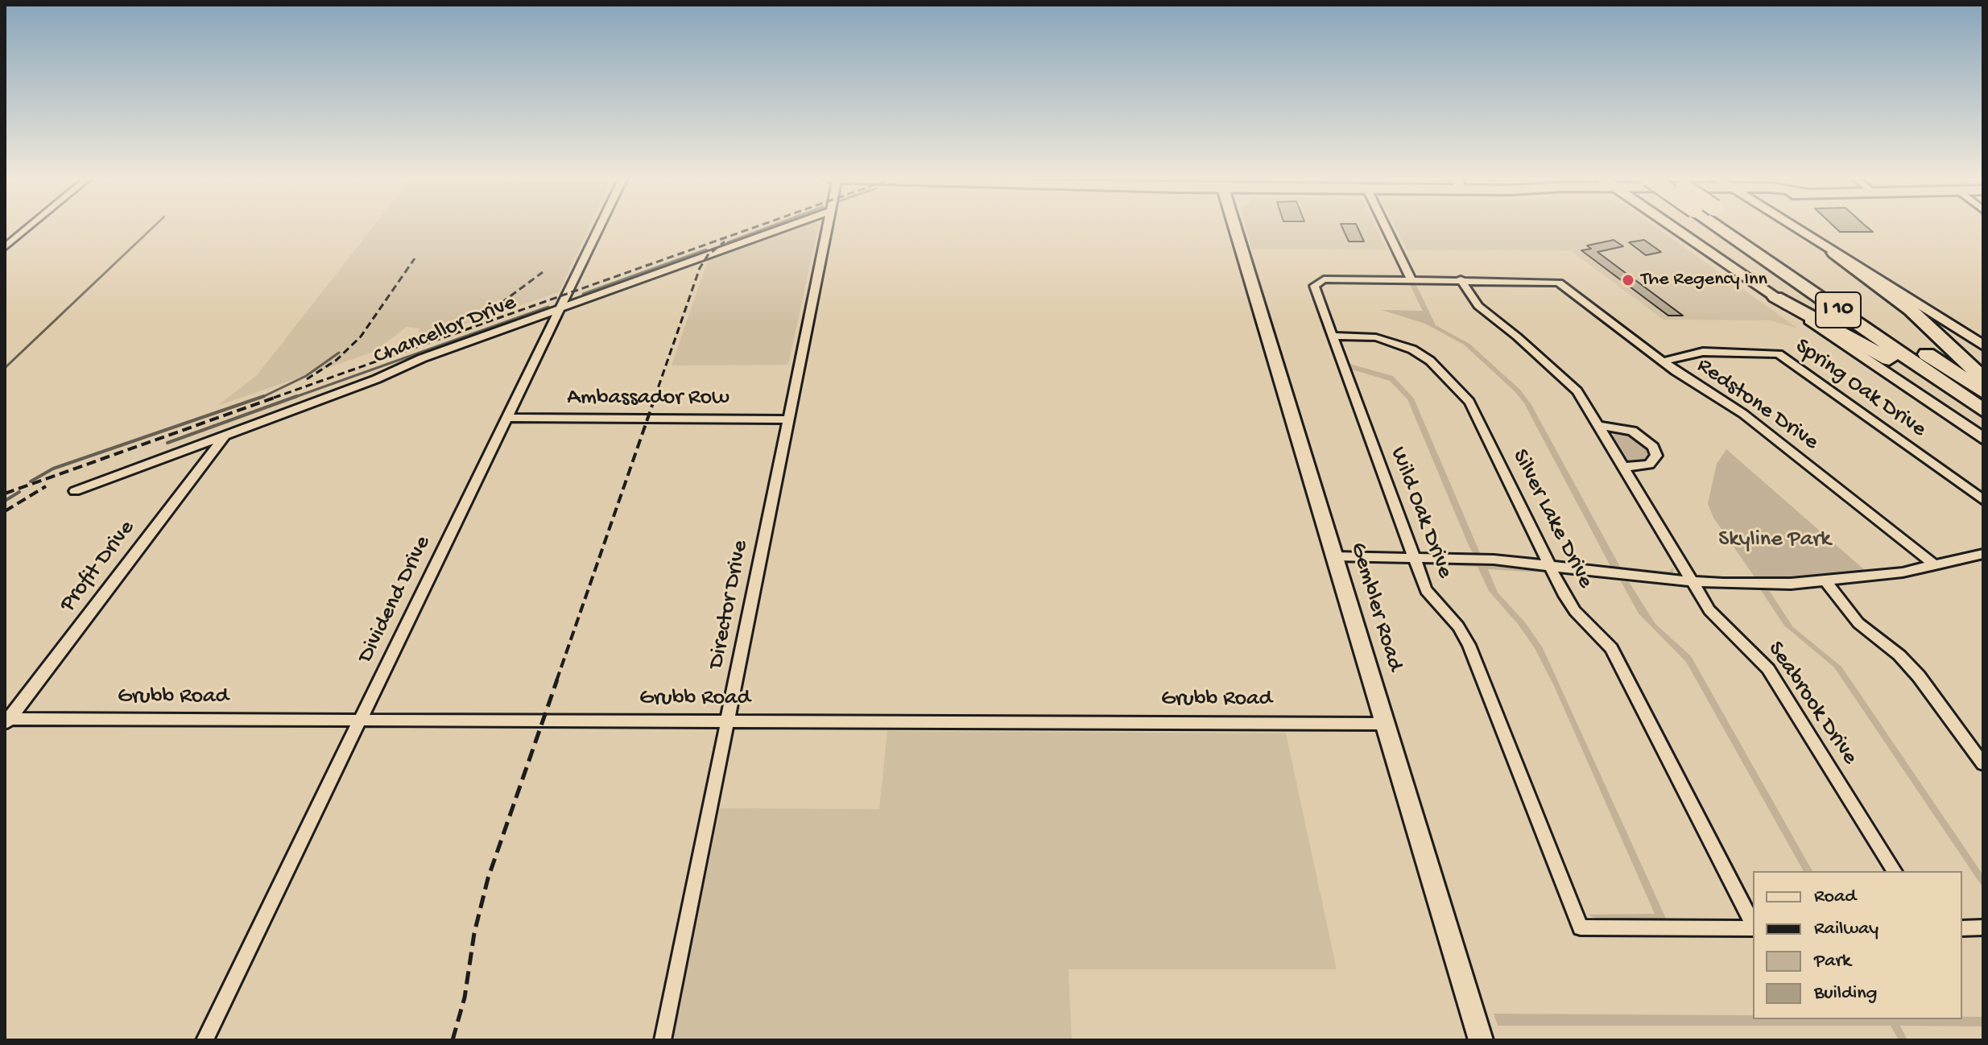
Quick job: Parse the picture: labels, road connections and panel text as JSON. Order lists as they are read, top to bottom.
{
  "streets": {
    "highway": ["I 10"],
    "main road": ["Gembler Road"],
    "street": [
      "Chancellor Drive",
      "Spring Oak Drive",
      "Ambassador Row",
      "Redstone Drive",
      "Wild Oak Drive",
      "Silver Lake Drive",
      "Profit Drive",
      "Dividend Drive",
      "Director Drive",
      "Grubb Road",
      "Seabrook Drive"
    ]
  },
  "crossings": [
    ["Chancellor Drive", "Profit Drive"],
    ["Chancellor Drive", "Dividend Drive"],
    ["Spring Oak Drive", "Redstone Drive"],
    ["Ambassador Row", "Dividend Drive"],
    ["Ambassador Row", "Director Drive"],
    ["Redstone Drive", "Seabrook Drive"],
    ["Wild Oak Drive", "Silver Lake Drive"],
    ["Profit Drive", "Grubb Road"],
    ["Dividend Drive", "Grubb Road"],
    ["Director Drive", "Grubb Road"],
    ["Gembler Road", "Grubb Road"]
  ],
  "parks": ["Skyline Park"],
  "places": ["The Regency Inn"],
  "legend": [
    "Road",
    "Railway",
    "Park",
    "Building"
  ]
}
